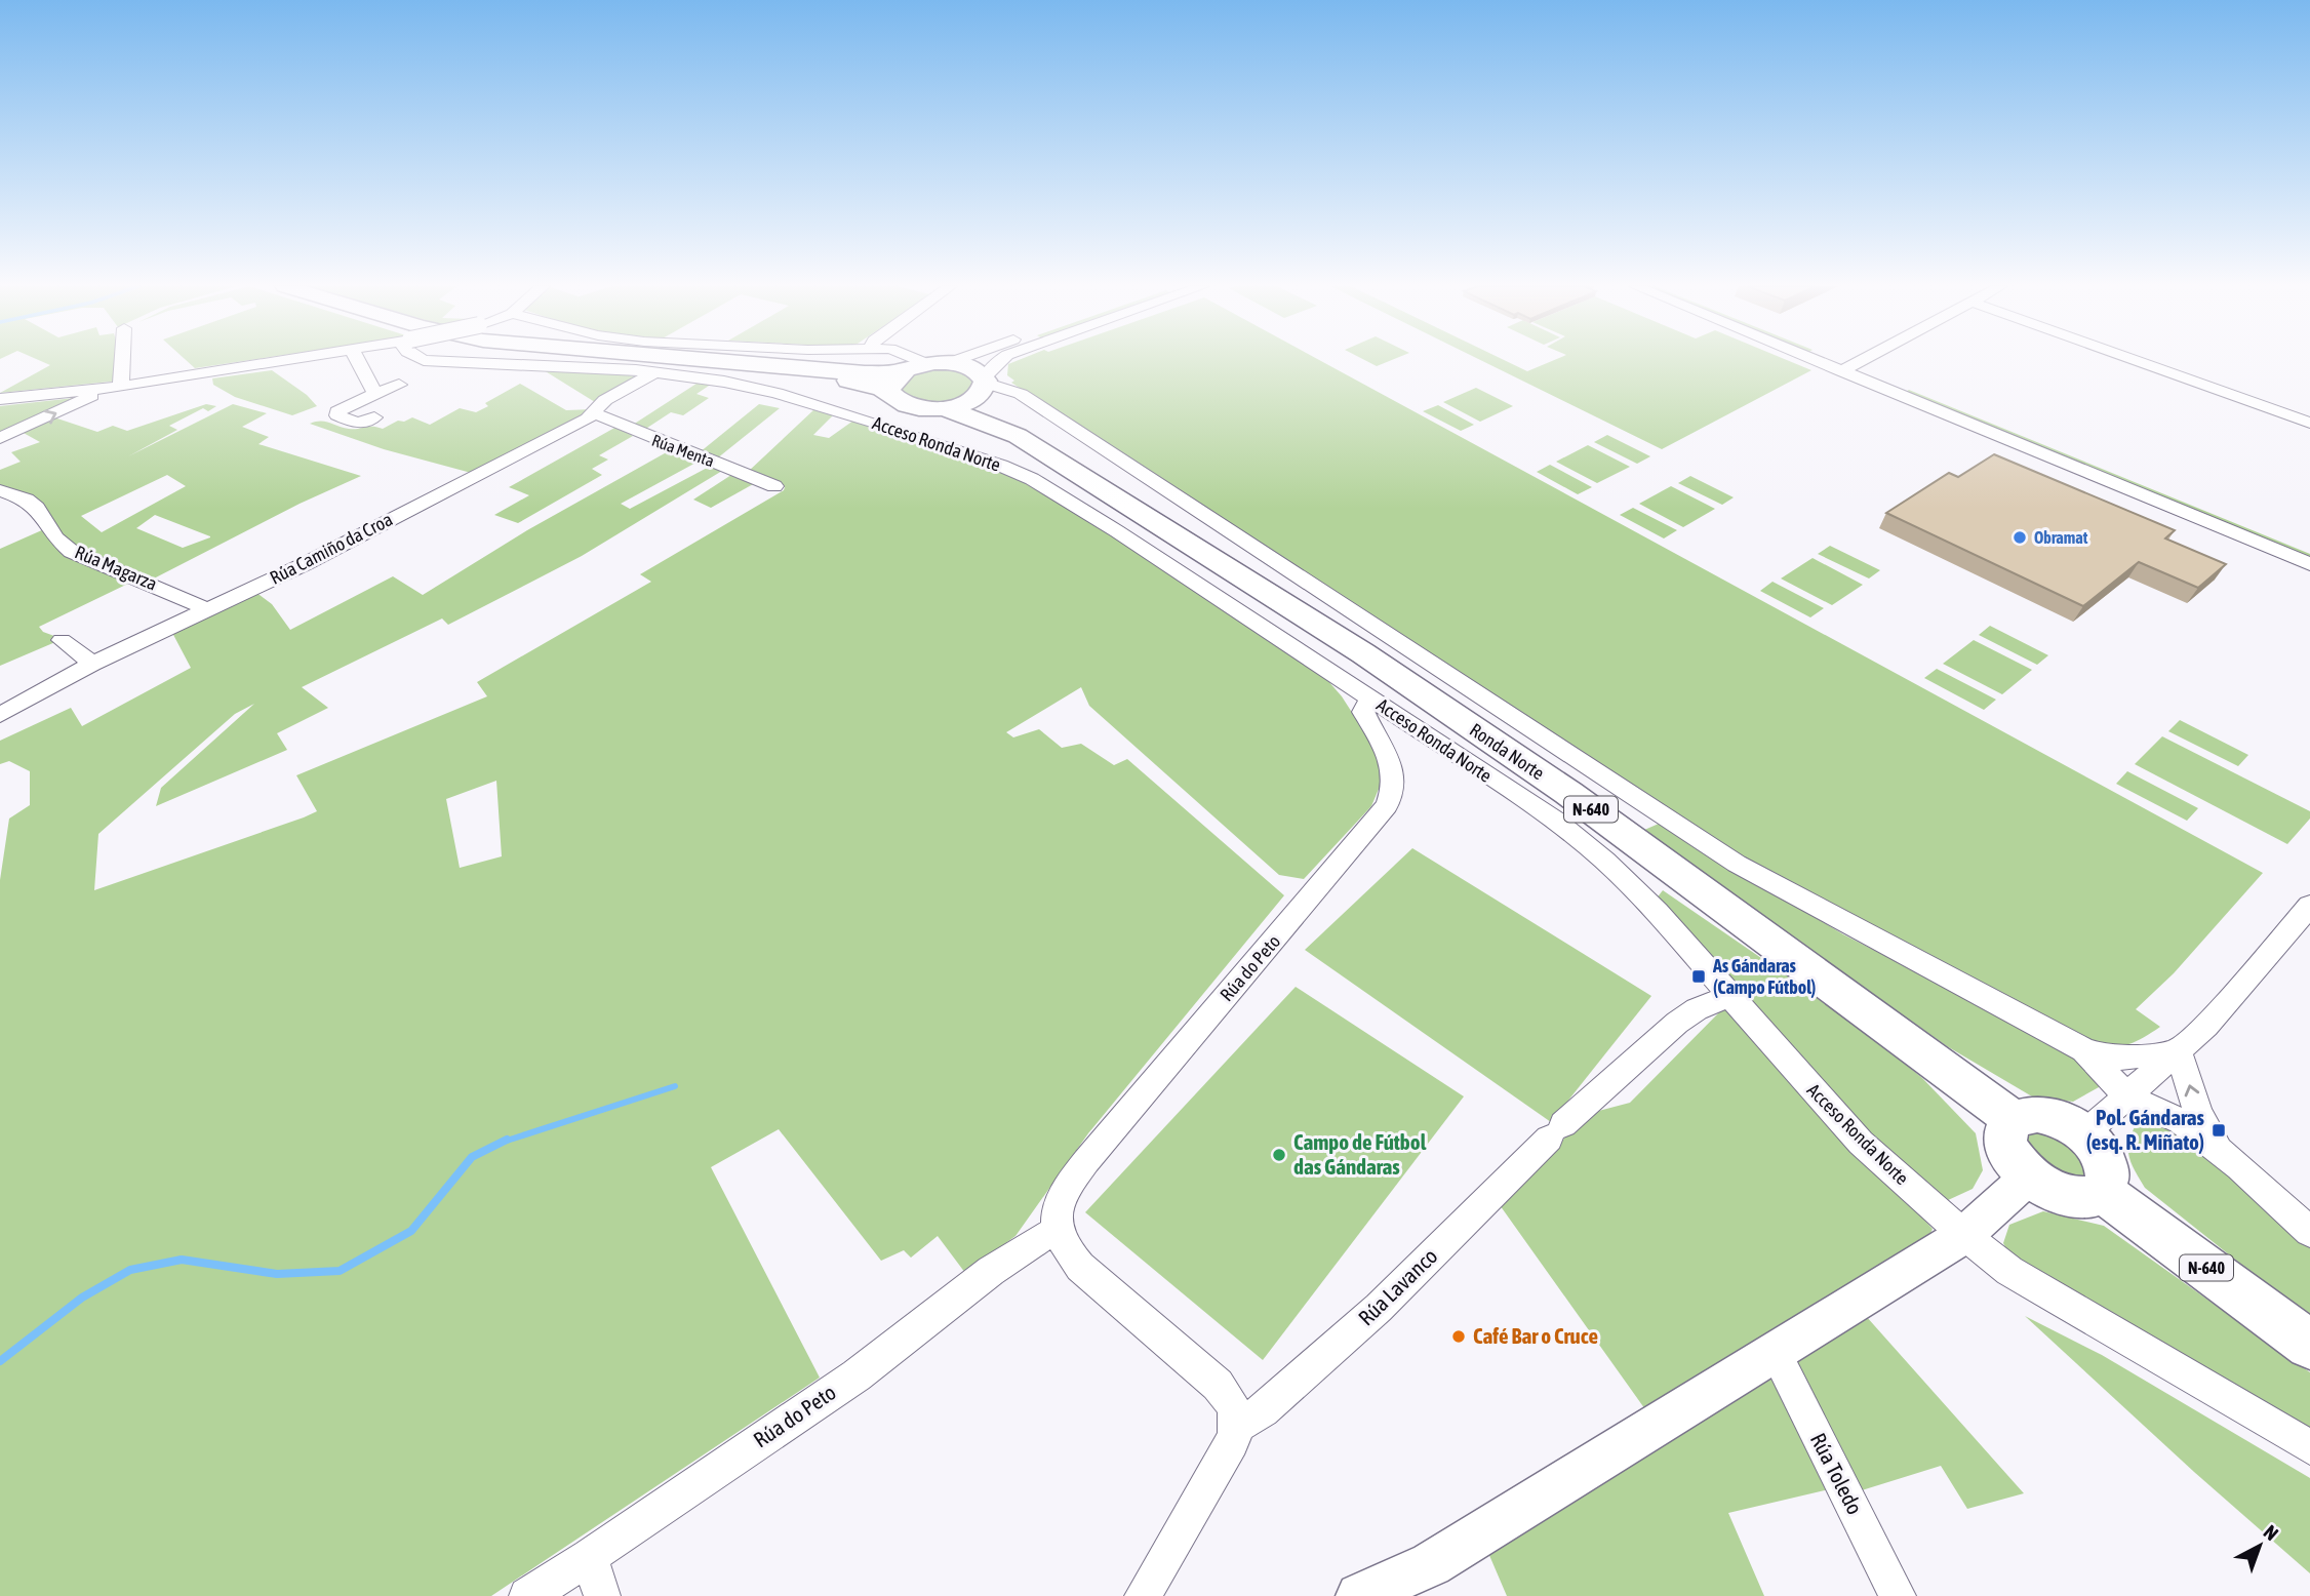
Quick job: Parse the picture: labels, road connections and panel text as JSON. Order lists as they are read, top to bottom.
{
  "streets": {
    "highway": ["Ronda Norte", "N-640"],
    "street": [
      "Acceso Ronda Norte",
      "Rúa Menta",
      "Rúa Camiño da Croa",
      "Rúa Magarza",
      "Rúa do Peto",
      "Rúa Lavanco",
      "Rúa Toledo"
    ]
  },
  "crossings": [
    ["Acceso Ronda Norte", "Rúa Camiño da Croa"],
    ["Acceso Ronda Norte", "Rúa do Peto"],
    ["Acceso Ronda Norte", "Rúa Lavanco"],
    ["Rúa Menta", "Rúa Camiño da Croa"],
    ["Rúa Camiño da Croa", "Rúa Magarza"],
    ["Ronda Norte", "N-640"]
  ],
  "places": {
    "other": ["Obramat", "Campo de Fútbol das Gándaras", "Café Bar o Cruce"],
    "transit": ["As Gándaras (Campo Fútbol)", "Pol. Gándaras (esq. R. Miñato)"]
  },
  "north": "top right"
}
